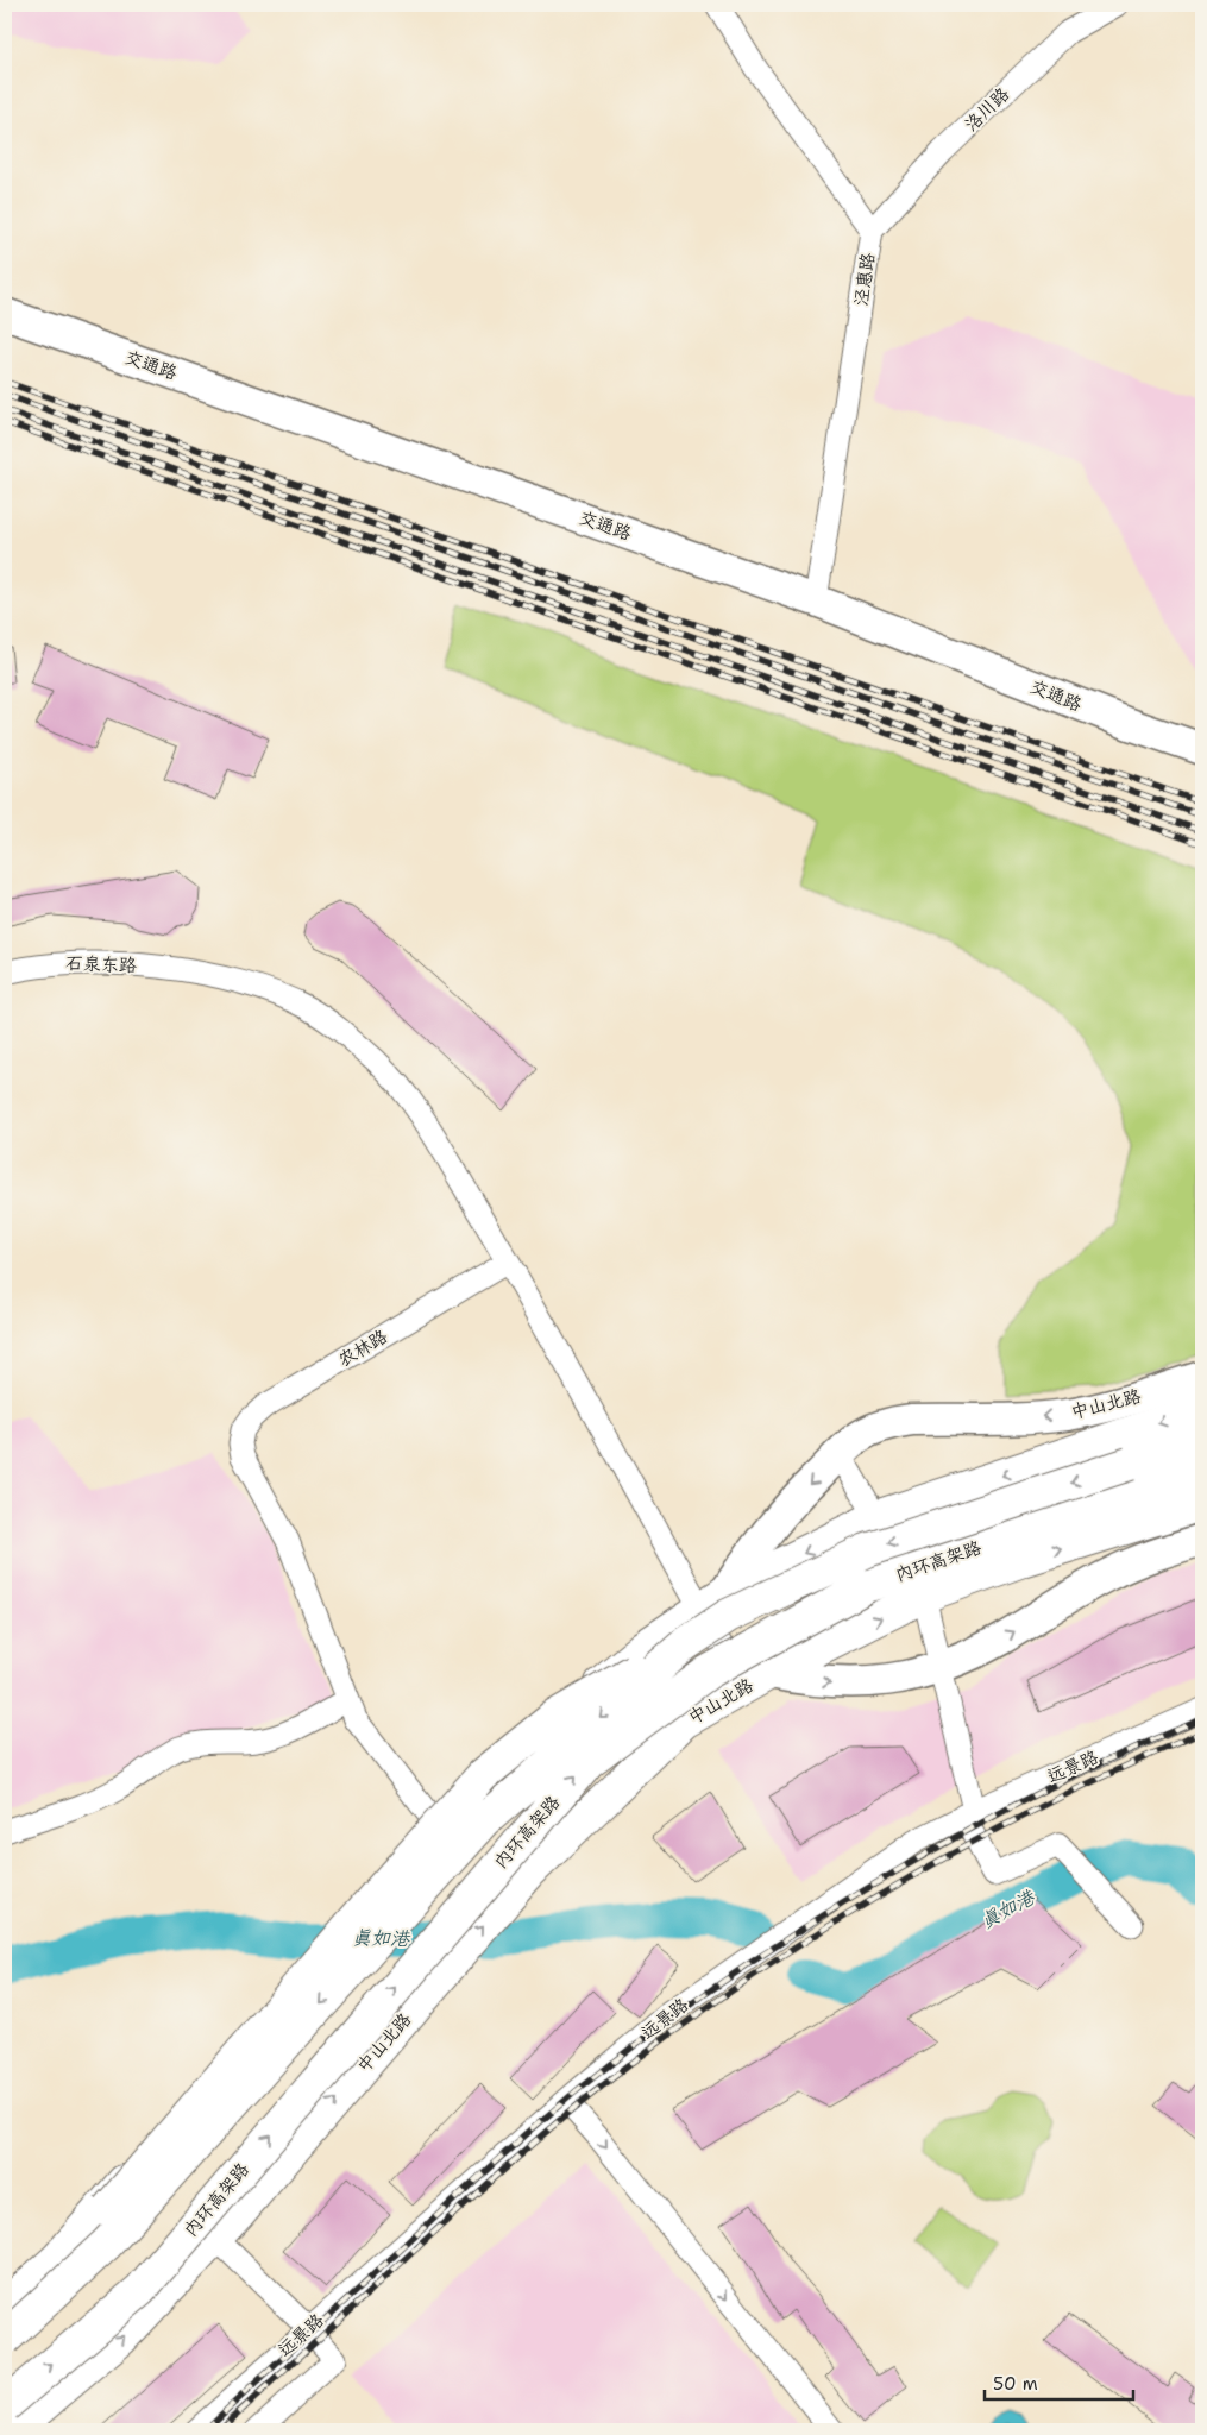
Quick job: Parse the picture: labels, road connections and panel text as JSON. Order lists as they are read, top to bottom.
{
  "streets": {
    "main road": ["交通路", "中山北路", "内环高架路"],
    "street": [
      "洛川路",
      "泾惠路",
      "石泉东路",
      "农林路",
      "远景路"
    ]
  },
  "crossings": [
    ["洛川路", "泾惠路"],
    ["泾惠路", "交通路"],
    ["石泉东路", "农林路"],
    ["农林路", "中山北路"],
    ["中山北路", "内环高架路"]
  ],
  "water": ["真如港"],
  "scale_bar": "50 m"
}
